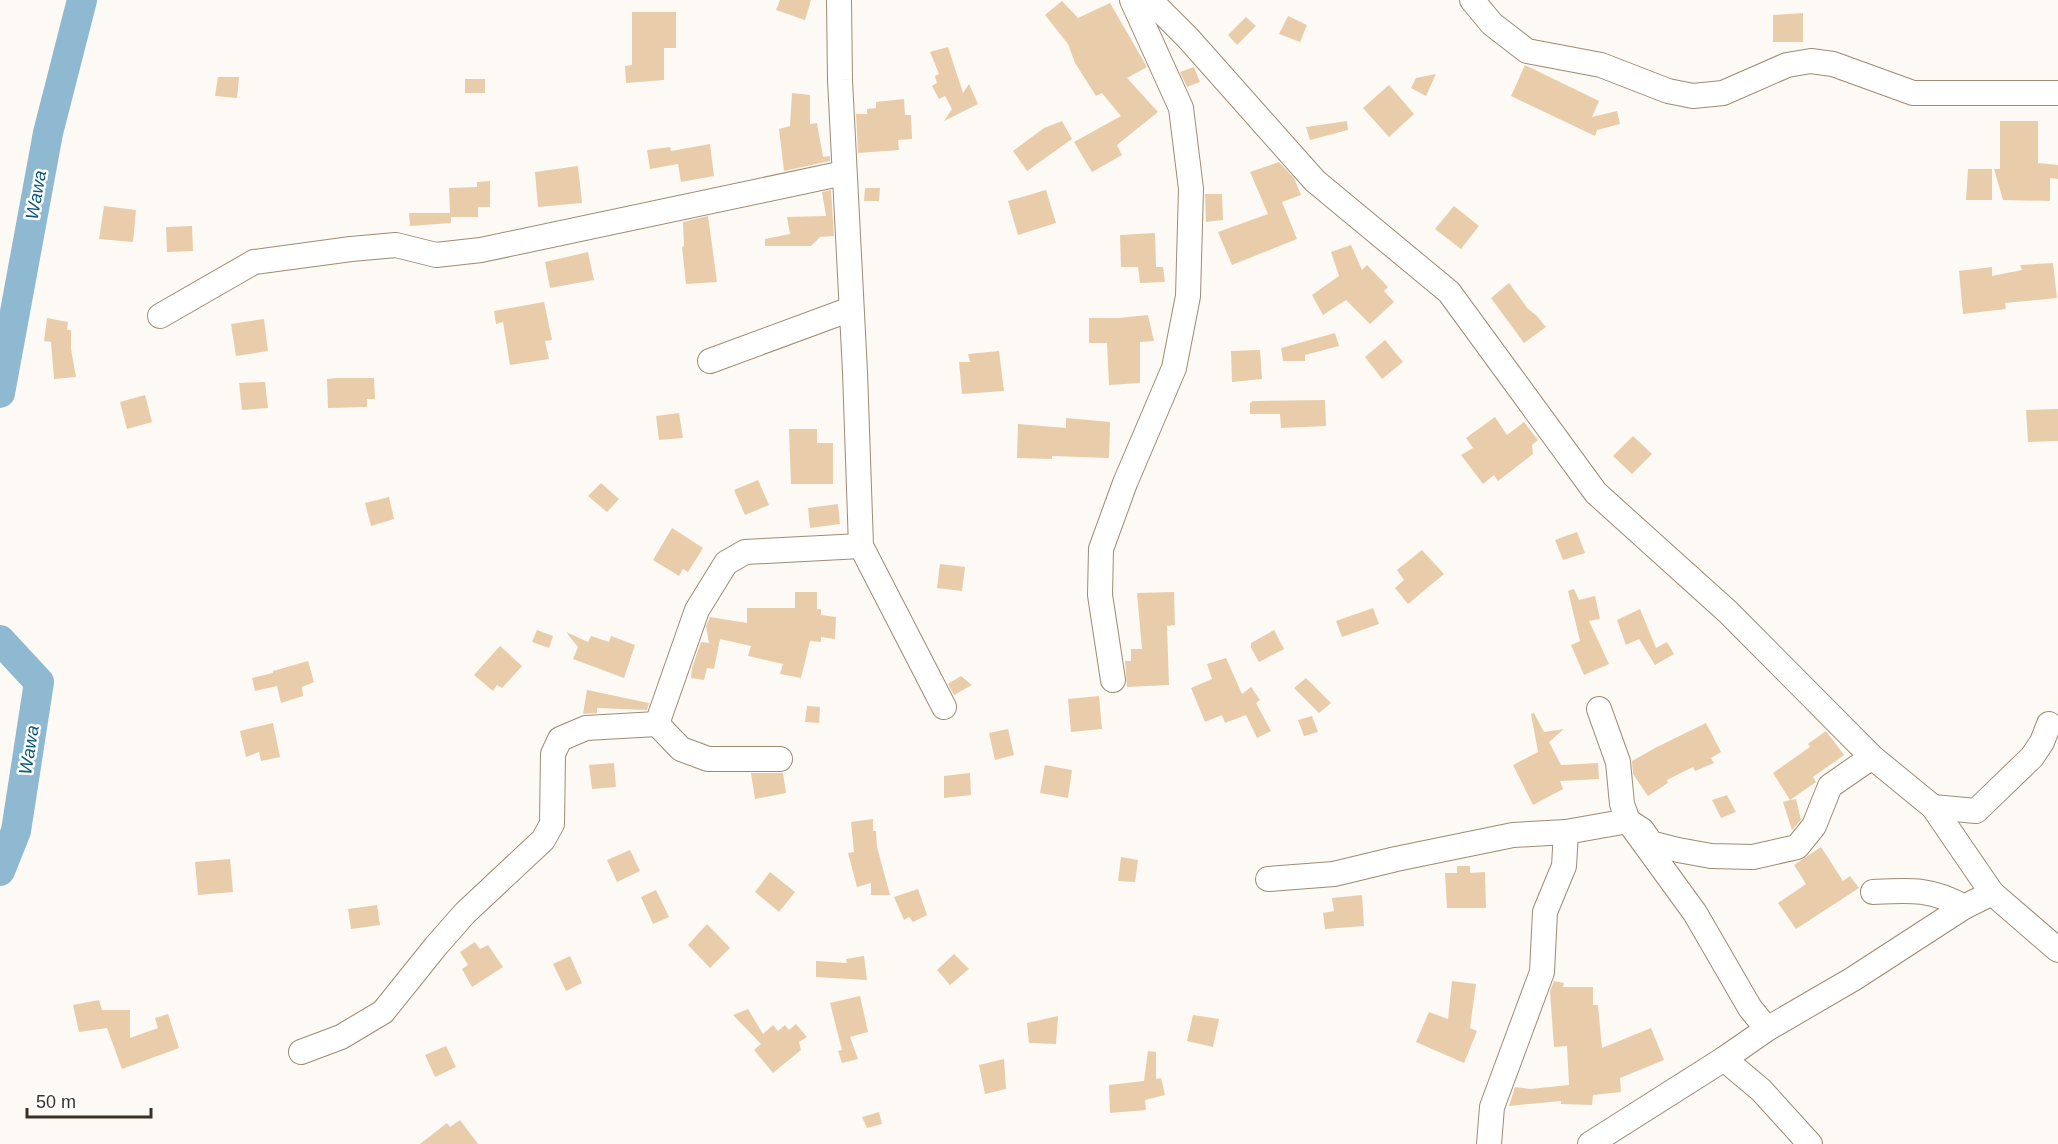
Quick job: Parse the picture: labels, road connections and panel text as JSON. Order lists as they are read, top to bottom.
{
  "water": ["Wawa"],
  "scale_bar": "50 m"
}
